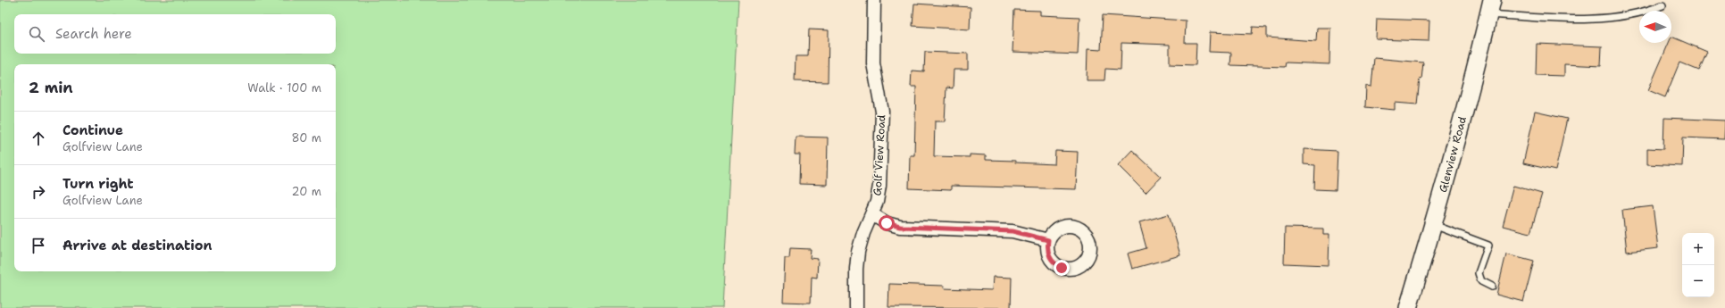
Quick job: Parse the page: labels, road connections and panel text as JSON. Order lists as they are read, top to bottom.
{
  "streets": {
    "main road": ["Glenview Road"],
    "street": ["Golf View Road"]
  },
  "north": "left",
  "page": {
    "search": "Search here",
    "heading": ["2 min", "Walk · 100 m"],
    "list": [
      ["Continue", "Golfview Lane", "80 m"],
      ["Turn right", "Golfview Lane", "20 m"],
      "Arrive at destination"
    ],
    "map_buttons": ["+", "−"]
  }
}
